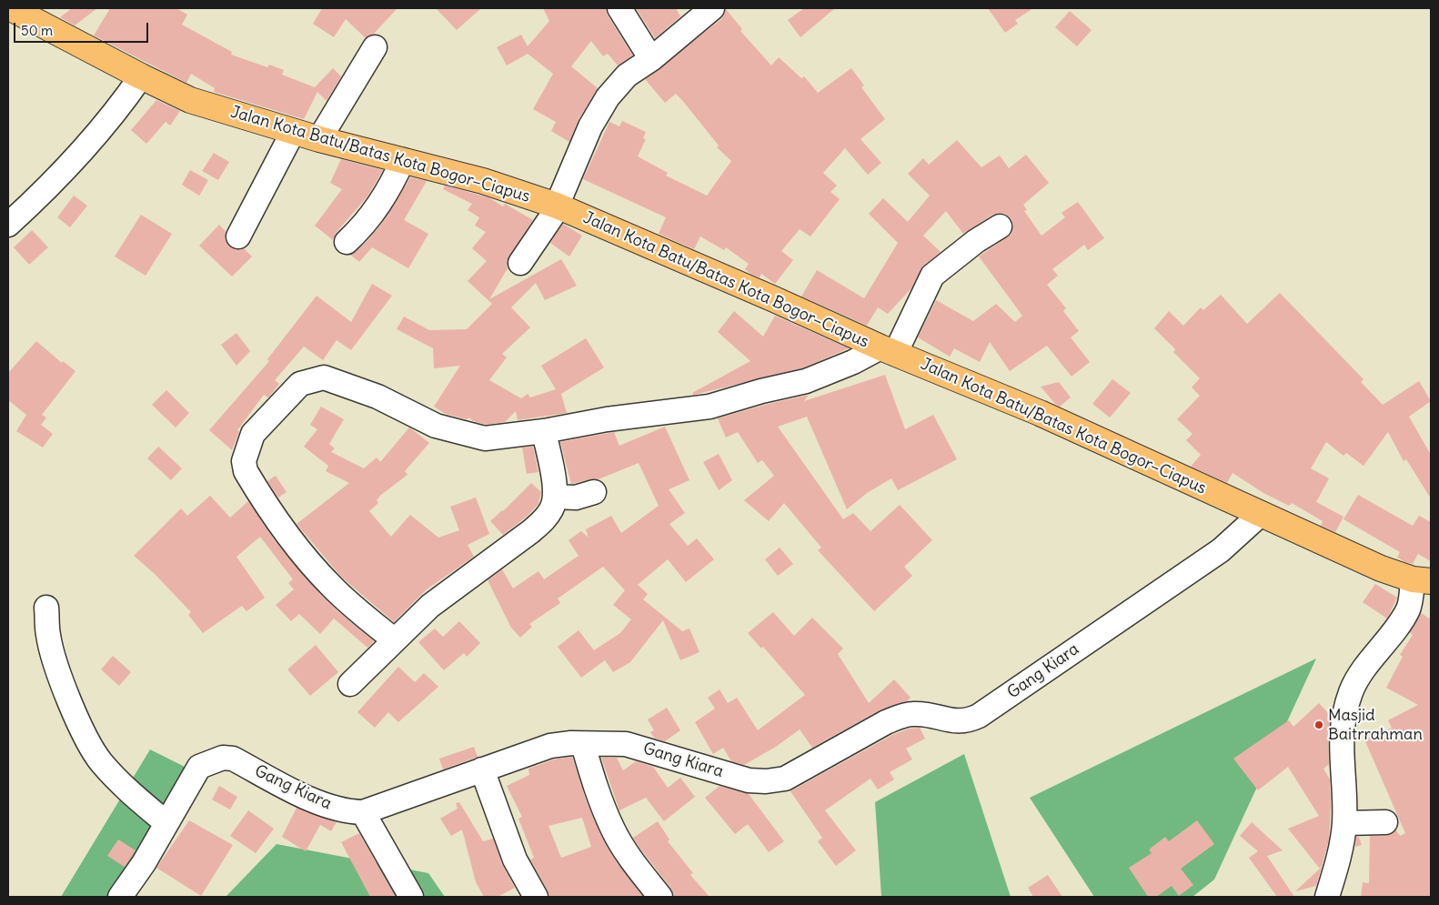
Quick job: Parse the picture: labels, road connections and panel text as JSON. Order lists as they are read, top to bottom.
{
  "streets": {
    "main road": ["Jalan Kota Batu/Batas Kota Bogor–Ciapus"],
    "street": ["Gang Kiara"]
  },
  "crossings": [
    ["Jalan Kota Batu/Batas Kota Bogor–Ciapus", "Gang Kiara"]
  ],
  "places": ["Masjid Baitrrahman"],
  "scale_bar": "50 m"
}
